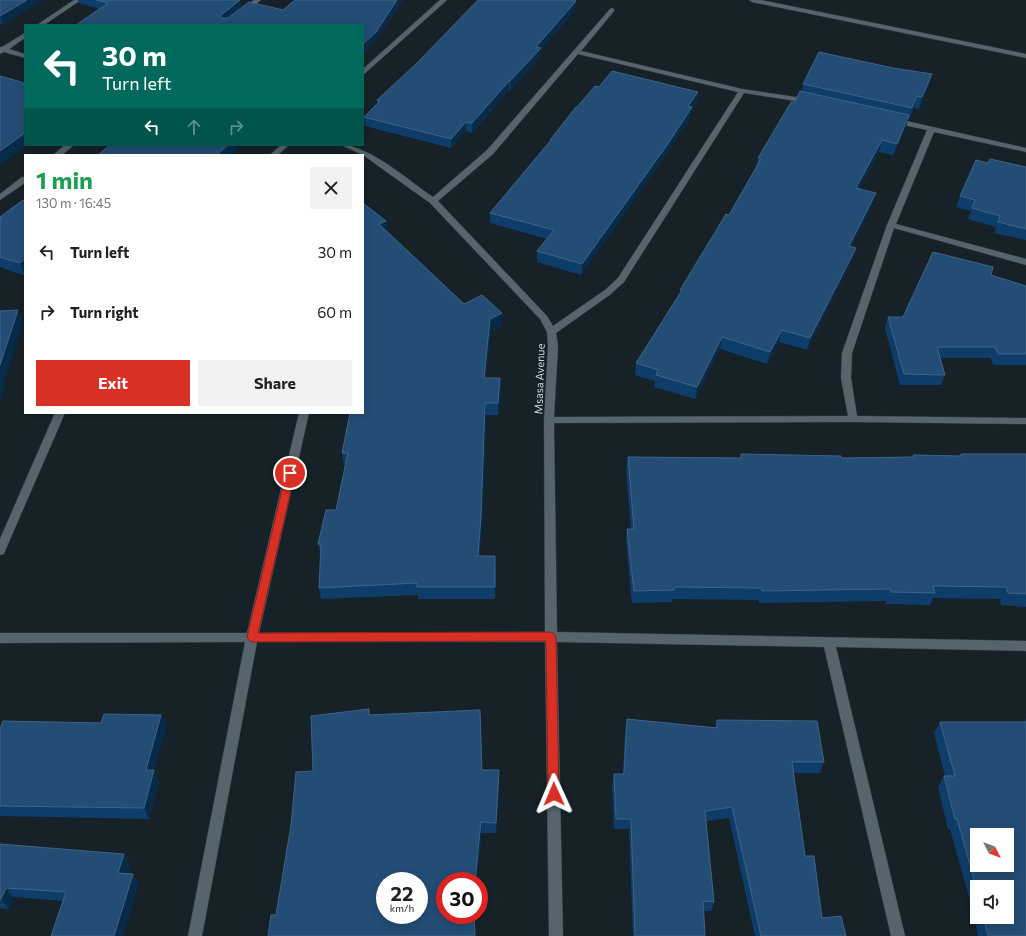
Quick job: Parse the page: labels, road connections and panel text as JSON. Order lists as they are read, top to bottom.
{
  "streets": {
    "street": ["Msasa Avenue"]
  },
  "north": "bottom right",
  "page": {
    "turn": ["30 m", "Turn left"],
    "heading": ["1 min", "130 m · 16:45"],
    "list": [
      {
        "name": "Turn left",
        "value": "30 m"
      },
      {
        "name": "Turn right",
        "value": "60 m"
      }
    ],
    "buttons": ["Exit", "Share"],
    "speed": "22 km/h",
    "limit": "30"
  }
}
